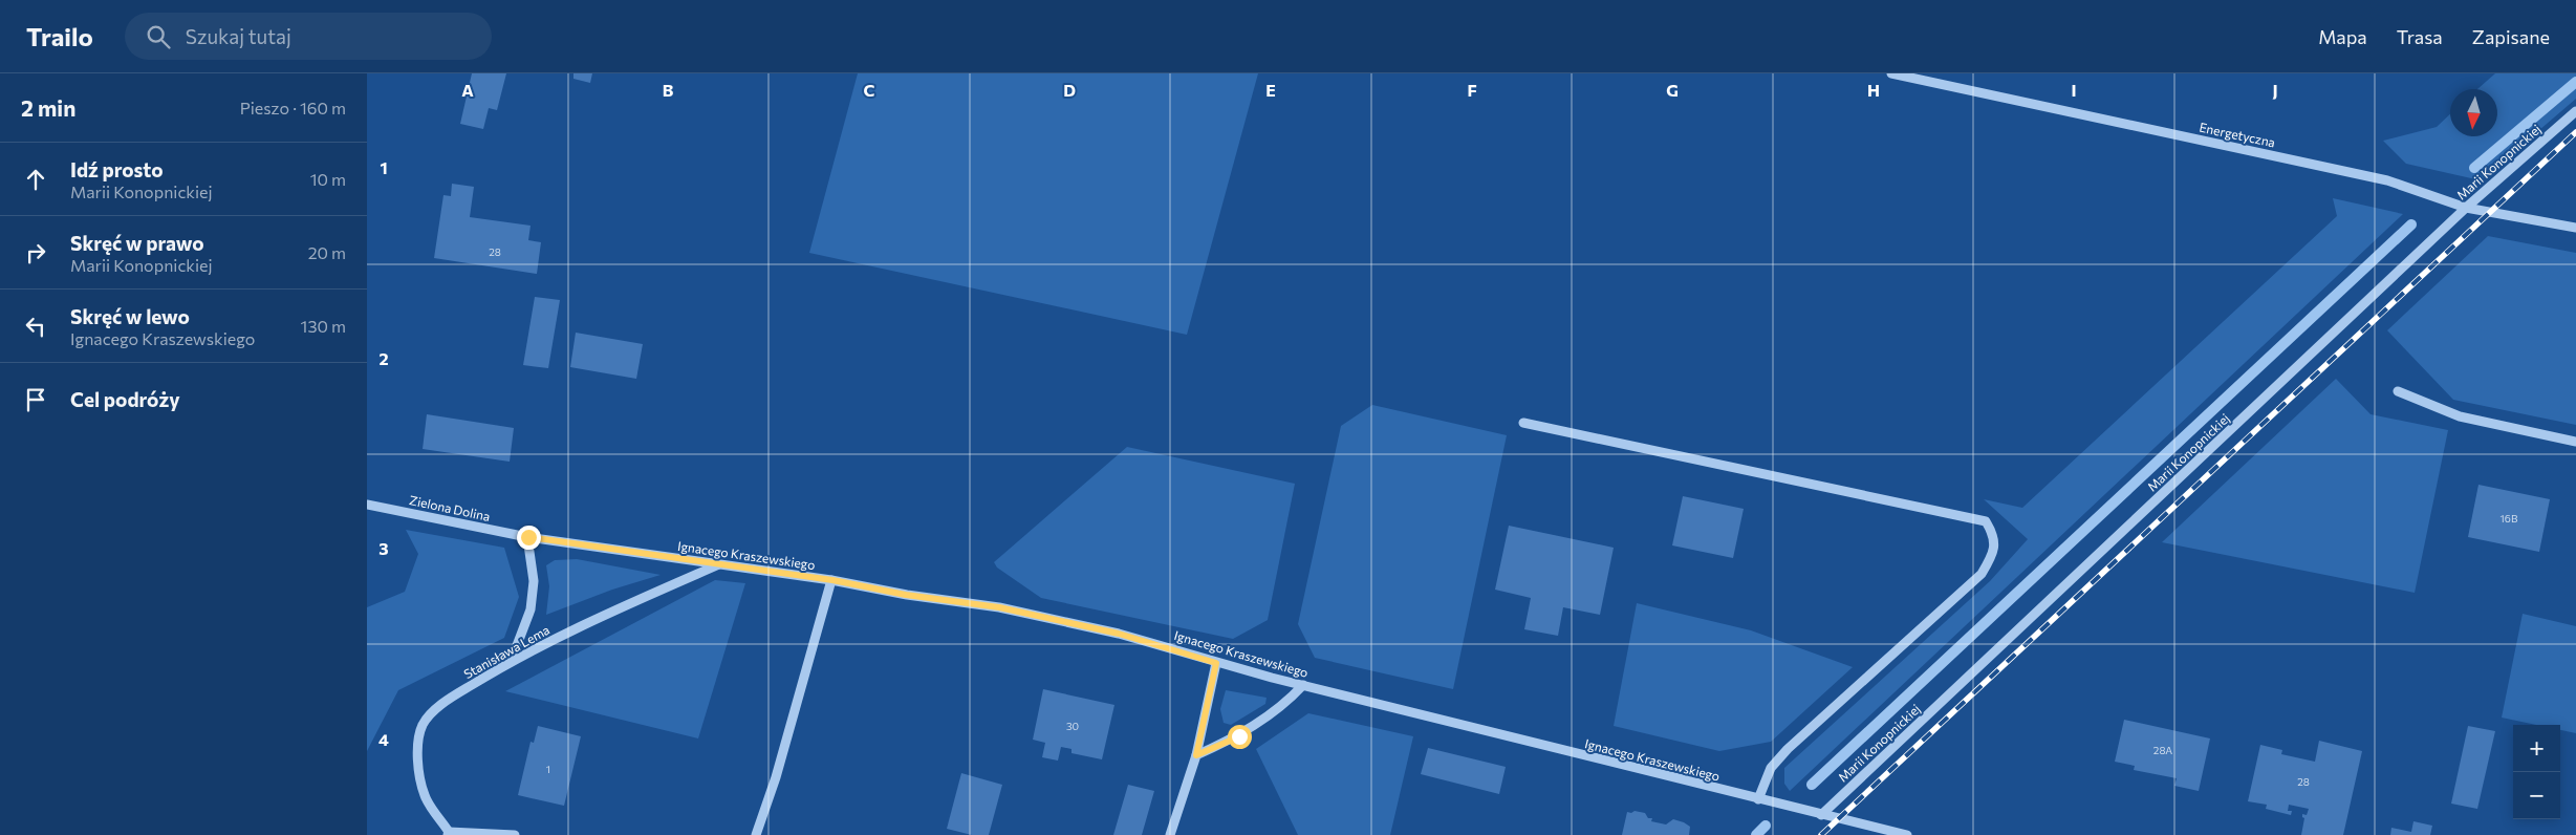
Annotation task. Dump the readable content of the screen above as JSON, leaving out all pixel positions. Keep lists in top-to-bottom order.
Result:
{
  "streets": {
    "street": [
      "Energetyczna",
      "Marii Konopnickiej",
      "Zielona Dolina",
      "Ignacego Kraszewskiego",
      "Stanisława Lema"
    ]
  },
  "crossings": [
    ["Energetyczna", "Marii Konopnickiej"],
    ["Marii Konopnickiej", "Ignacego Kraszewskiego"],
    ["Zielona Dolina", "Ignacego Kraszewskiego"],
    ["Ignacego Kraszewskiego", "Stanisława Lema"]
  ],
  "house_numbers": [
    "28",
    "16B",
    "30",
    "28A",
    "1",
    "28"
  ],
  "north": "bottom",
  "page": {
    "header": "Trailo",
    "search": "Szukaj tutaj",
    "nav": ["Mapa", "Trasa", "Zapisane"],
    "heading": ["2 min", "Pieszo · 160 m"],
    "list": [
      ["Idź prosto", "Marii Konopnickiej", "10 m"],
      ["Skręć w prawo", "Marii Konopnickiej", "20 m"],
      ["Skręć w lewo", "Ignacego Kraszewskiego", "130 m"],
      "Cel podróży"
    ],
    "map_buttons": ["+", "−"]
  },
  "grid": {
    "columns": [
      "A",
      "B",
      "C",
      "D",
      "E",
      "F",
      "G",
      "H",
      "I",
      "J"
    ],
    "rows": [
      "1",
      "2",
      "3",
      "4"
    ]
  }
}
